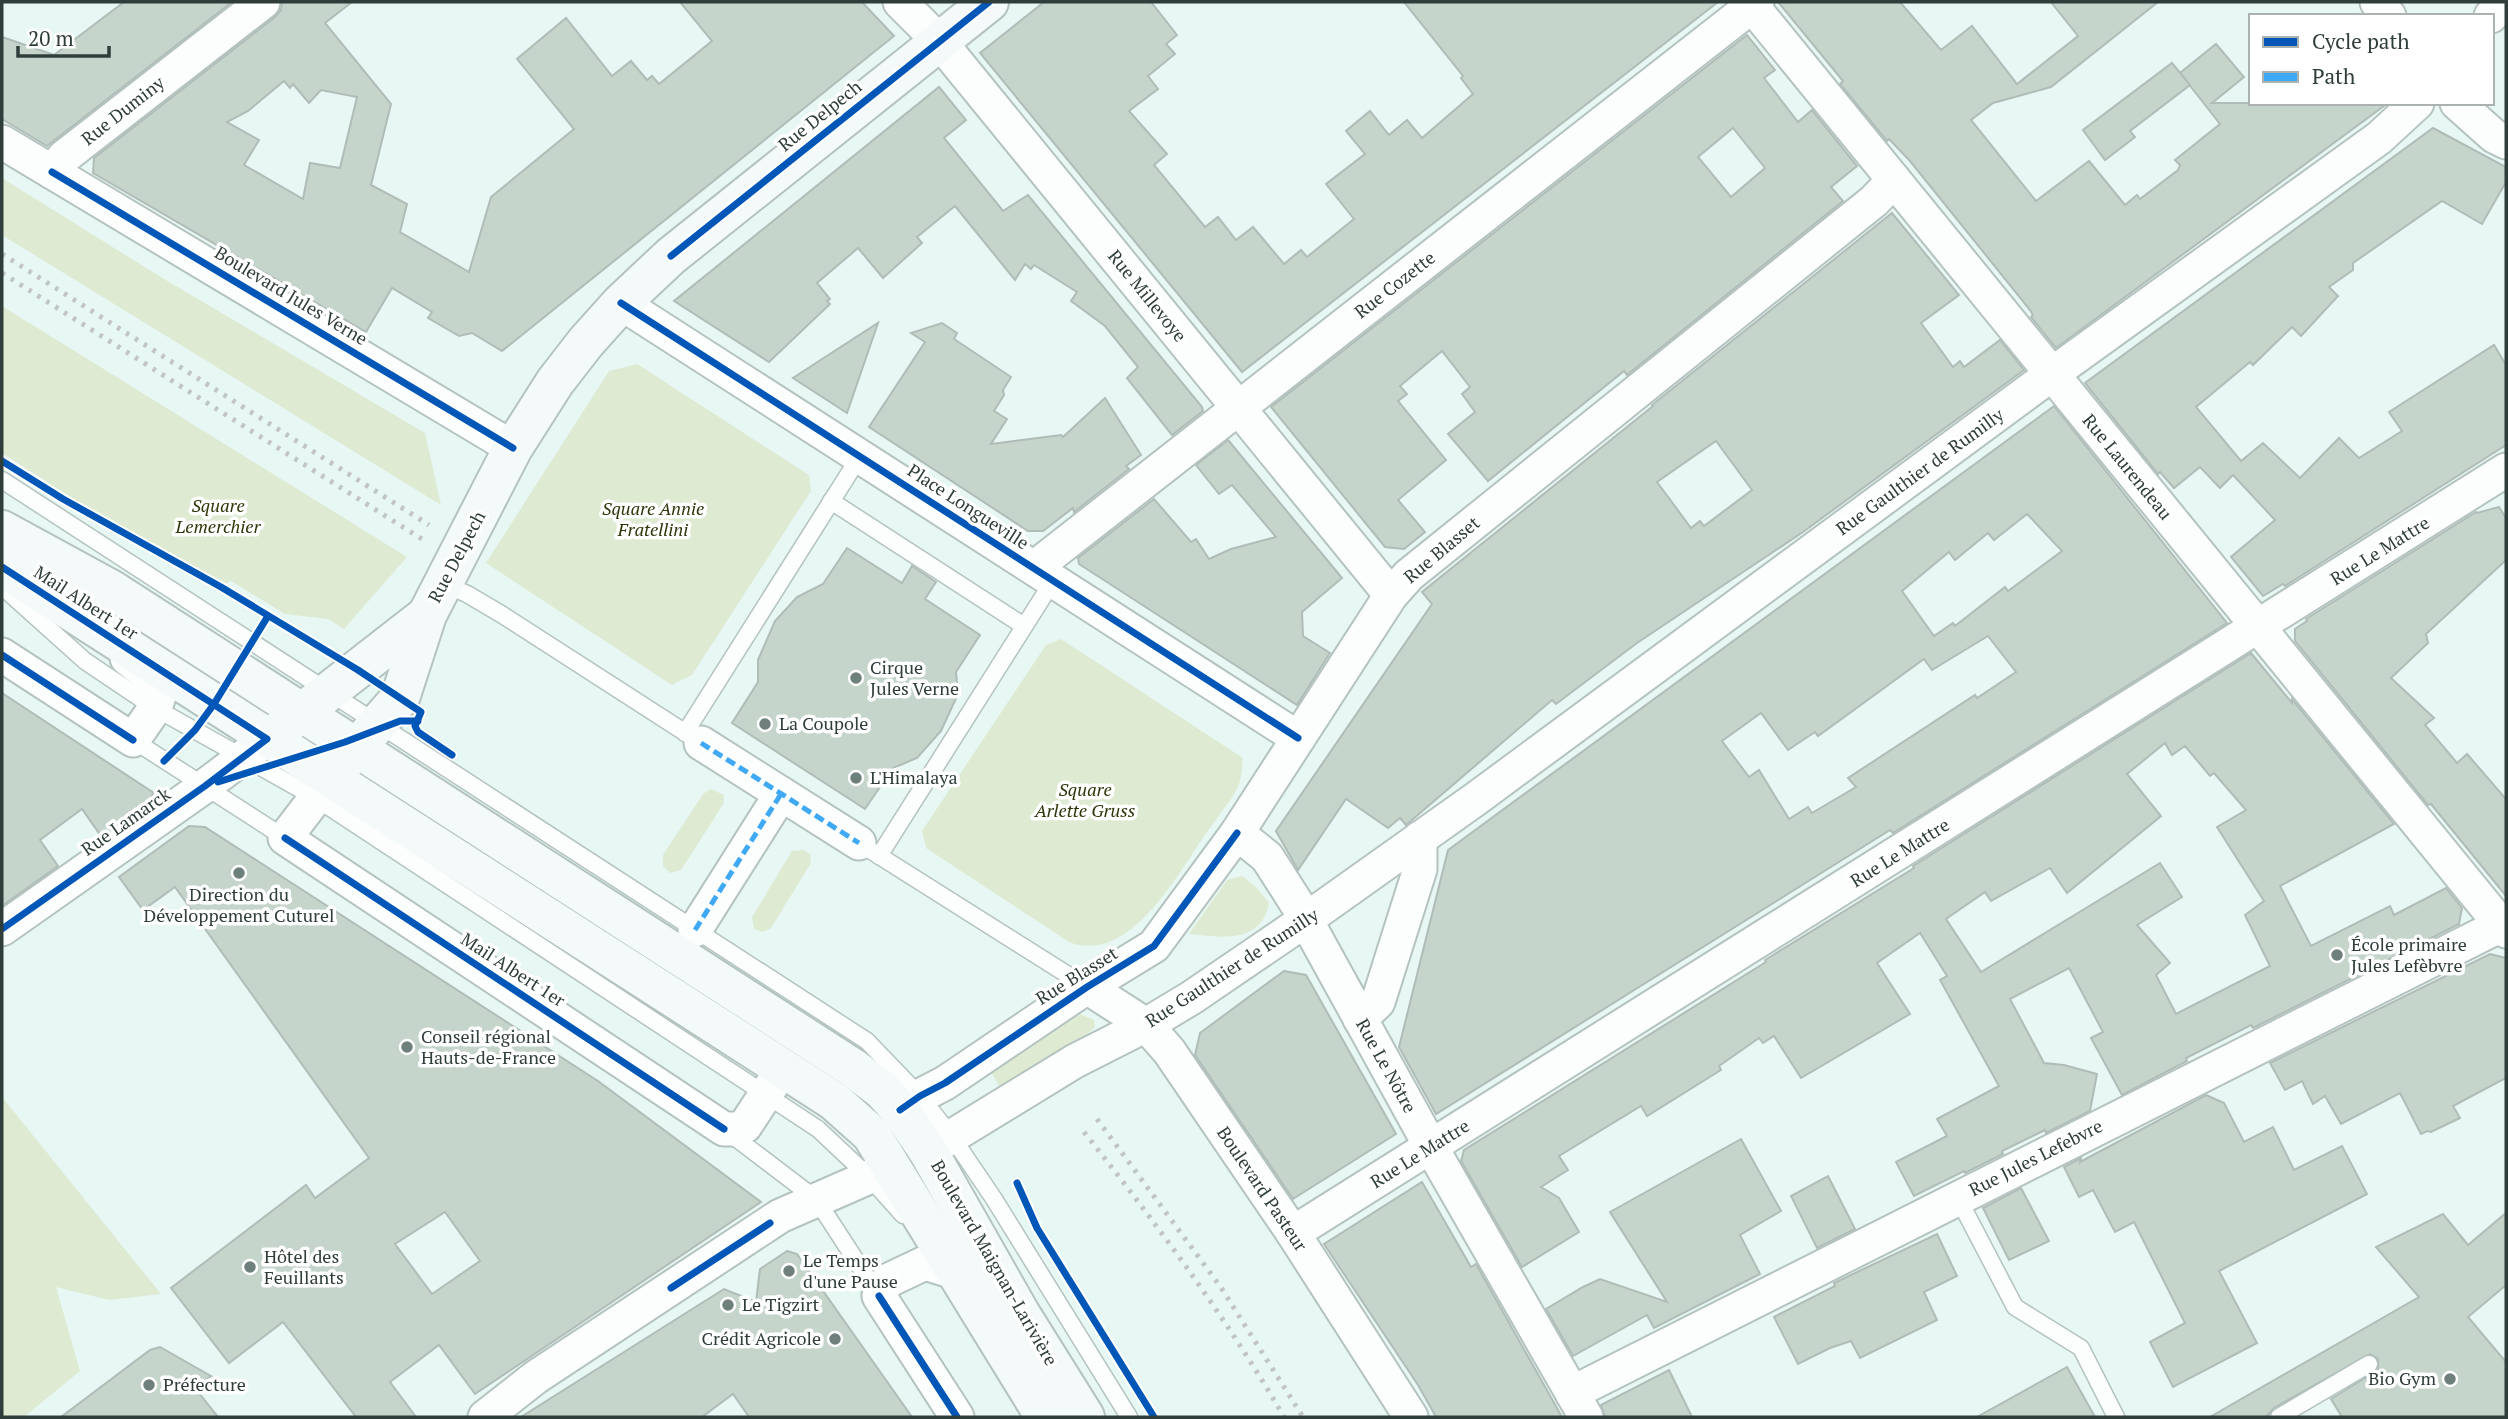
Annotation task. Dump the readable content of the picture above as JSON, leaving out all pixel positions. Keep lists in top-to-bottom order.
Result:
{
  "streets": {
    "main road": ["Rue Delpech", "Mail Albert 1er", "Boulevard Maignan-Larivière"],
    "street": [
      "Rue Duminy",
      "Rue Cozette",
      "Boulevard Jules Verne",
      "Rue Millevoye",
      "Rue Laurendeau",
      "Rue Gaulthier de Rumilly",
      "Place Longueville",
      "Rue Blasset",
      "Rue Le Mattre",
      "Rue Lamarck",
      "Rue Le Nôtre",
      "Rue Jules Lefebvre",
      "Boulevard Pasteur"
    ]
  },
  "crossings": [
    ["Rue Duminy", "Boulevard Jules Verne"],
    ["Rue Delpech", "Boulevard Jules Verne"],
    ["Rue Delpech", "Rue Millevoye"],
    ["Rue Delpech", "Place Longueville"],
    ["Rue Delpech", "Mail Albert 1er"],
    ["Rue Cozette", "Rue Millevoye"],
    ["Rue Cozette", "Rue Laurendeau"],
    ["Rue Cozette", "Place Longueville"],
    ["Rue Millevoye", "Rue Blasset"],
    ["Rue Laurendeau", "Rue Gaulthier de Rumilly"],
    ["Rue Laurendeau", "Rue Blasset"],
    ["Rue Laurendeau", "Rue Le Mattre"],
    ["Rue Laurendeau", "Rue Jules Lefebvre"],
    ["Rue Gaulthier de Rumilly", "Rue Le Nôtre"],
    ["Rue Gaulthier de Rumilly", "Boulevard Pasteur"],
    ["Rue Gaulthier de Rumilly", "Boulevard Maignan-Larivière"],
    ["Place Longueville", "Rue Blasset"],
    ["Rue Blasset", "Mail Albert 1er"],
    ["Rue Blasset", "Rue Le Nôtre"],
    ["Rue Blasset", "Boulevard Pasteur"],
    ["Rue Blasset", "Boulevard Maignan-Larivière"],
    ["Rue Le Mattre", "Rue Le Nôtre"],
    ["Rue Le Mattre", "Boulevard Pasteur"],
    ["Mail Albert 1er", "Rue Lamarck"],
    ["Mail Albert 1er", "Boulevard Maignan-Larivière"],
    ["Rue Le Nôtre", "Rue Jules Lefebvre"]
  ],
  "parks": ["Square Lemerchier", "Square Annie Fratellini", "Square Arlette Gruss"],
  "places": [
    "Cirque Jules Verne",
    "La Coupole",
    "L'Himalaya",
    "Direction du Développement Cuturel",
    "École primaire Jules Lefèbvre",
    "Conseil régional Hauts-de-France",
    "Hôtel des Feuillants",
    "Le Temps d'une Pause",
    "Le Tigzirt",
    "Crédit Agricole",
    "Bio Gym",
    "Préfecture"
  ],
  "legend": ["Cycle path", "Path"],
  "scale_bar": "20 m"
}
